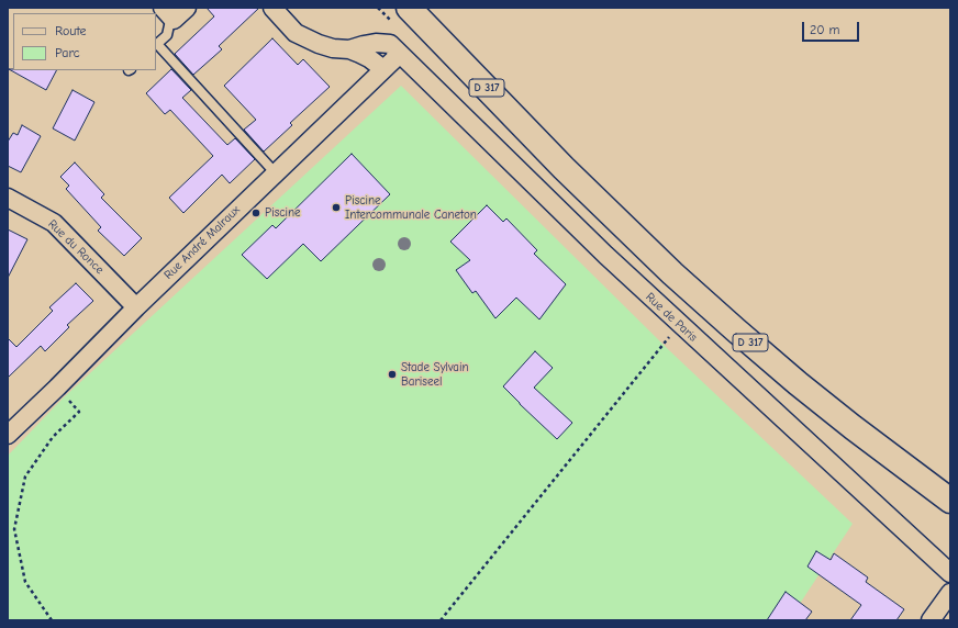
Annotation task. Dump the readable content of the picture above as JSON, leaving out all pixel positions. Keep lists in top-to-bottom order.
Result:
{
  "streets": {
    "main road": ["D 317"],
    "street": ["Rue André Malraux", "Rue du Ronce", "Rue de Paris"]
  },
  "crossings": [
    ["Rue André Malraux", "Rue du Ronce"],
    ["Rue André Malraux", "Rue de Paris"]
  ],
  "places": ["Piscine Intercommunale Caneton", "Piscine", "Stade Sylvain Bariseel"],
  "legend": ["Route", "Parc"],
  "scale_bar": "20 m"
}
